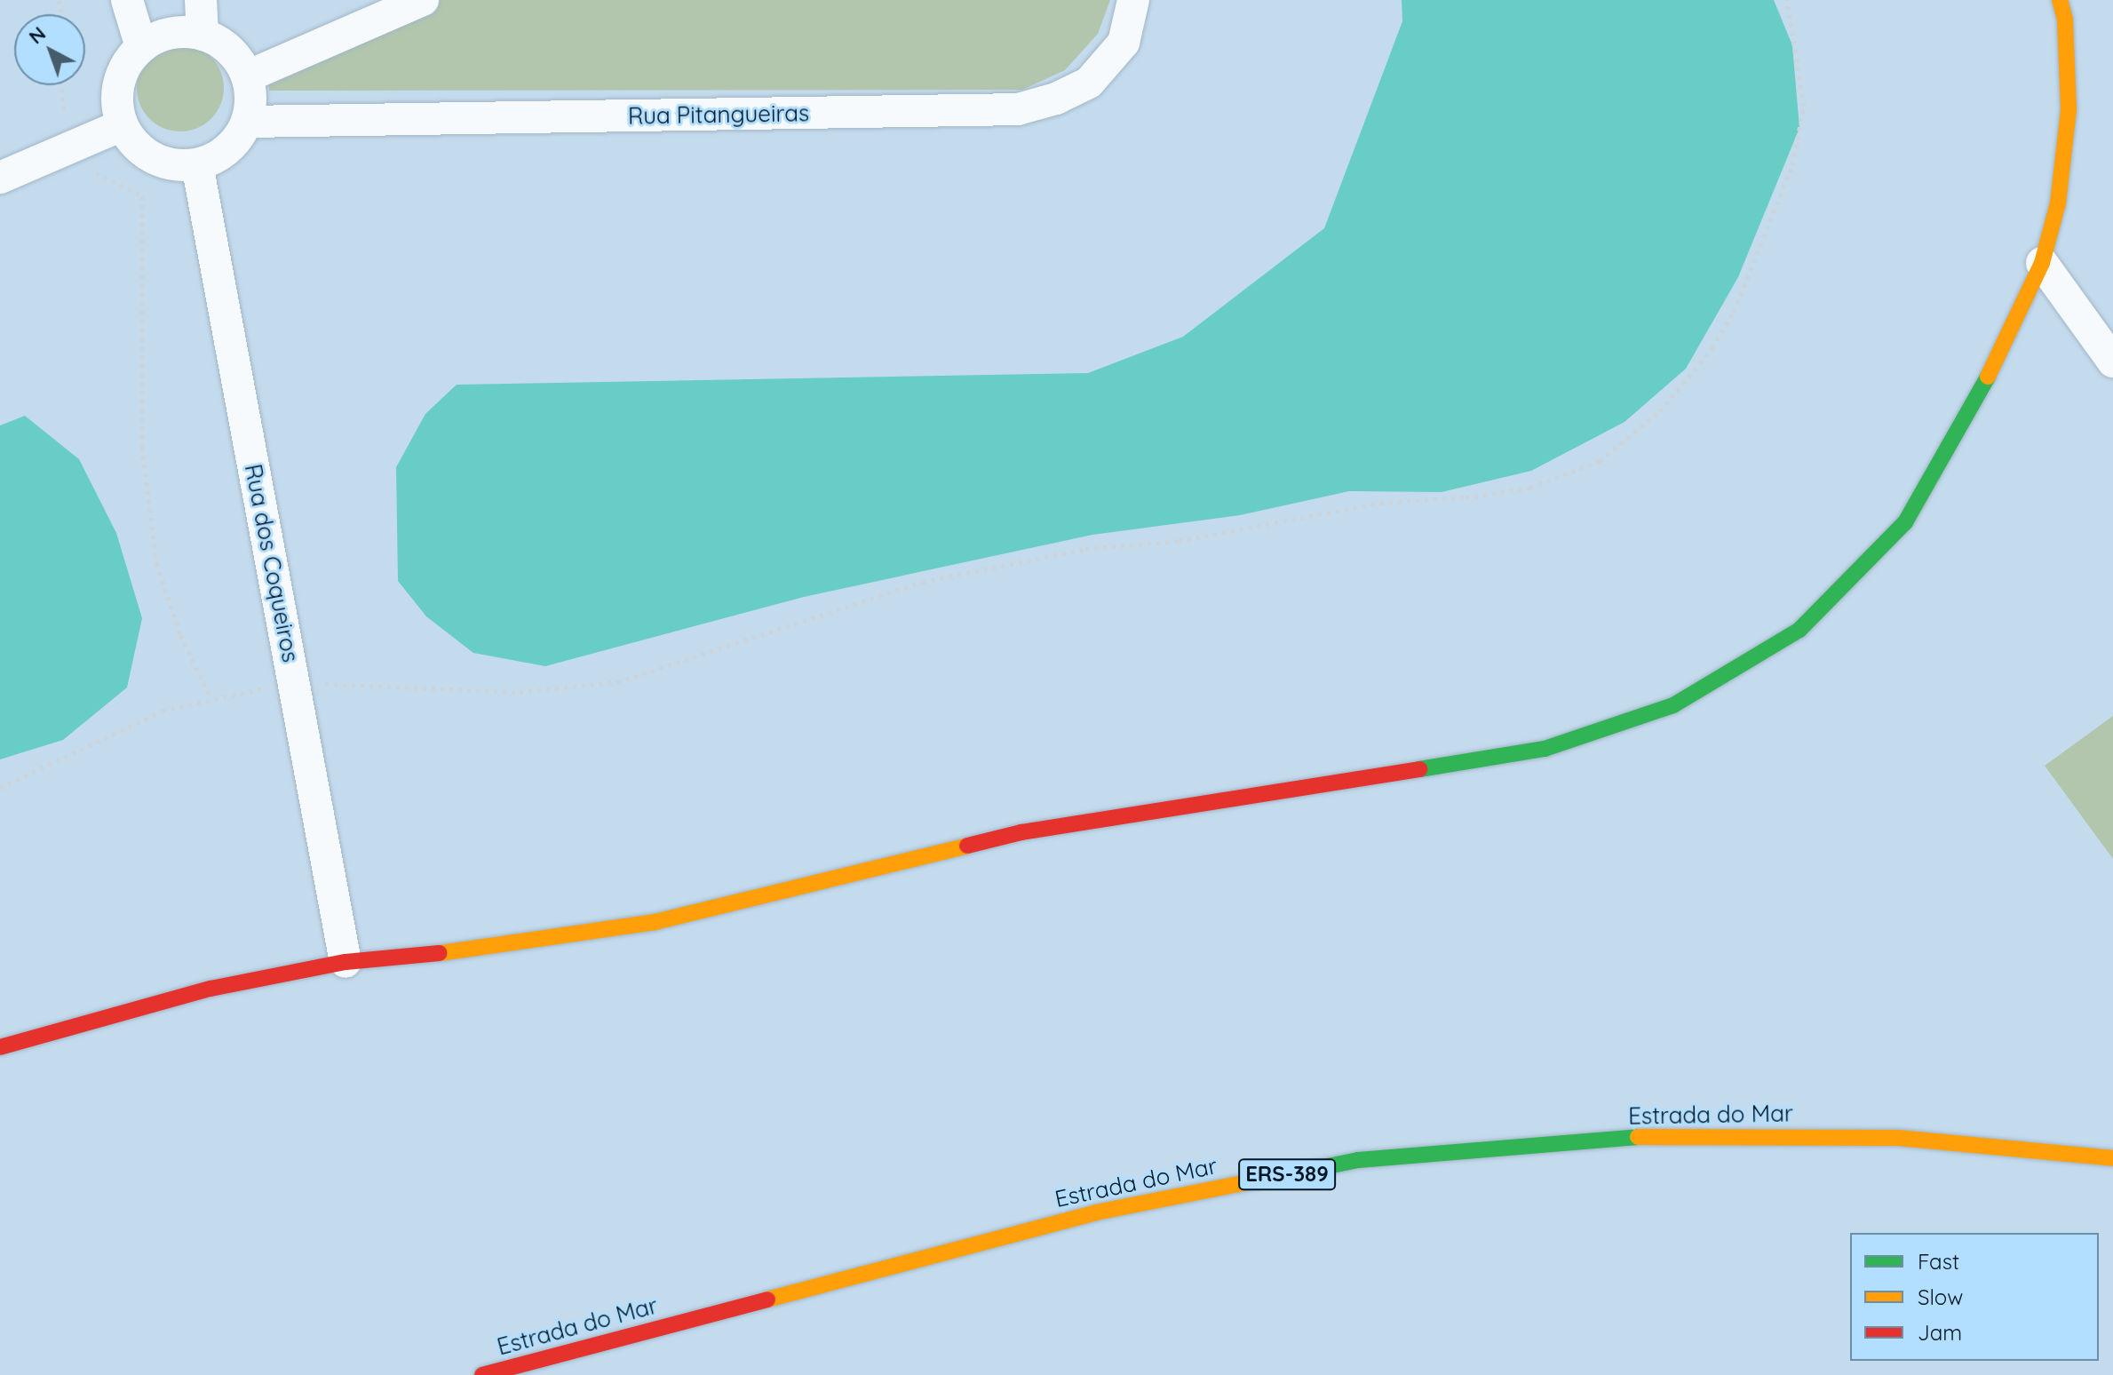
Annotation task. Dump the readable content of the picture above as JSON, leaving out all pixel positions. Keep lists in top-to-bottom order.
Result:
{
  "streets": {
    "street": [
      "Rua Pitangueiras",
      "Rua dos Coqueiros",
      "Estrada do Mar",
      "ERS-389"
    ]
  },
  "crossings": [
    ["Rua Pitangueiras", "Rua dos Coqueiros"]
  ],
  "legend": ["Fast", "Slow", "Jam"],
  "north": "top left"
}
